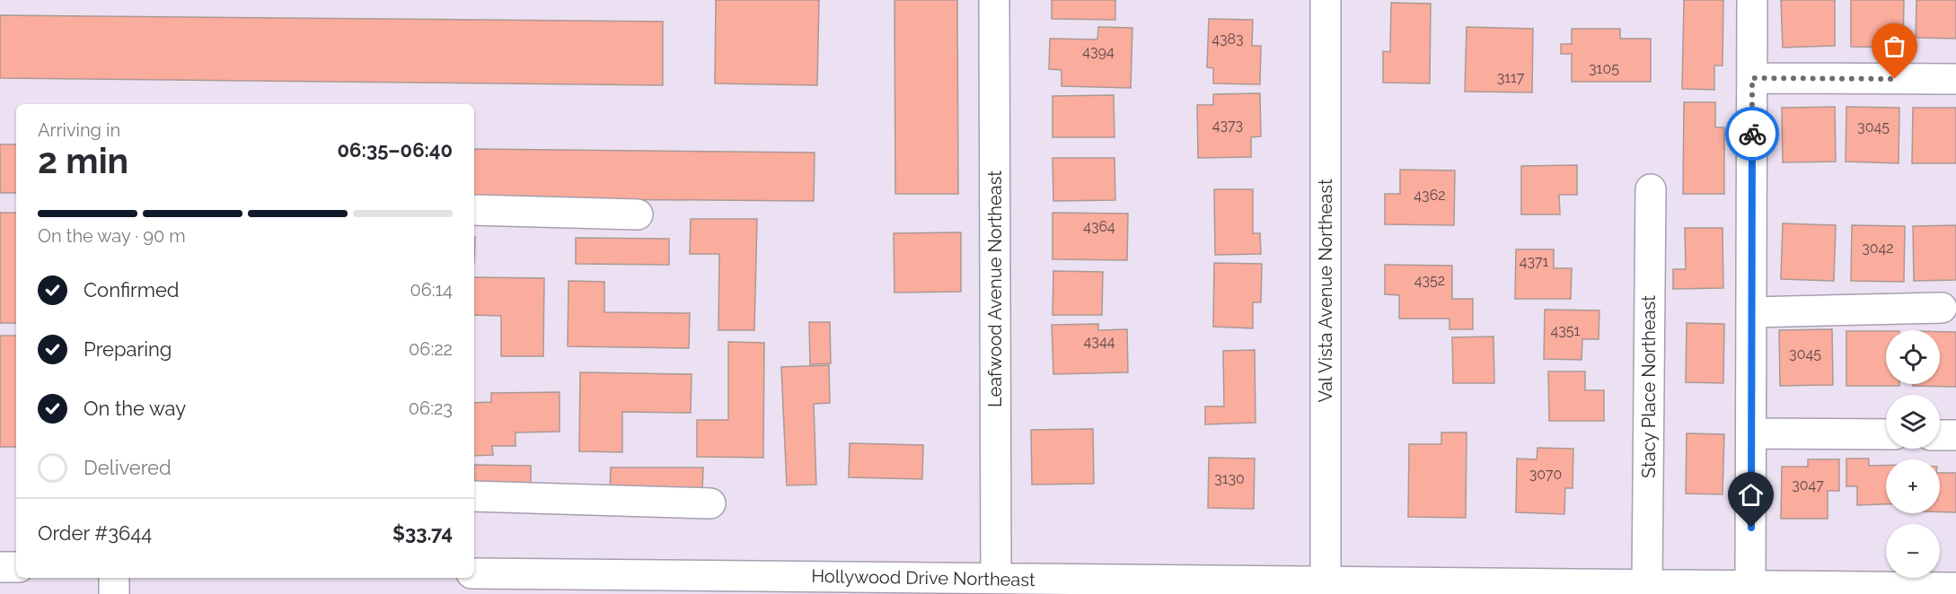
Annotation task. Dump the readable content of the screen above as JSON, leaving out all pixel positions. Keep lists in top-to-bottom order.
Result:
{
  "streets": {
    "street": [
      "Leafwood Avenue Northeast",
      "Val Vista Avenue Northeast",
      "Stacy Place Northeast",
      "Hollywood Drive Northeast"
    ]
  },
  "crossings": [
    ["Leafwood Avenue Northeast", "Hollywood Drive Northeast"],
    ["Val Vista Avenue Northeast", "Hollywood Drive Northeast"],
    ["Stacy Place Northeast", "Hollywood Drive Northeast"]
  ],
  "house_numbers": [
    "4383",
    "4394",
    "3105",
    "3117",
    "4373",
    "3045",
    "4362",
    "4364",
    "3042",
    "4371",
    "4352",
    "4351",
    "4344",
    "3045",
    "3070",
    "3130",
    "3047"
  ],
  "page": {
    "heading": ["2 min", "Arriving in", "06:35–06:40"],
    "panel": ["Order #3644", "$33.74"],
    "bar": "On the way · 90 m",
    "list": [
      ["Confirmed", "06:14"],
      ["Preparing", "06:22"],
      ["On the way", "06:23"],
      "Delivered"
    ],
    "map_buttons": ["+", "−"]
  }
}
